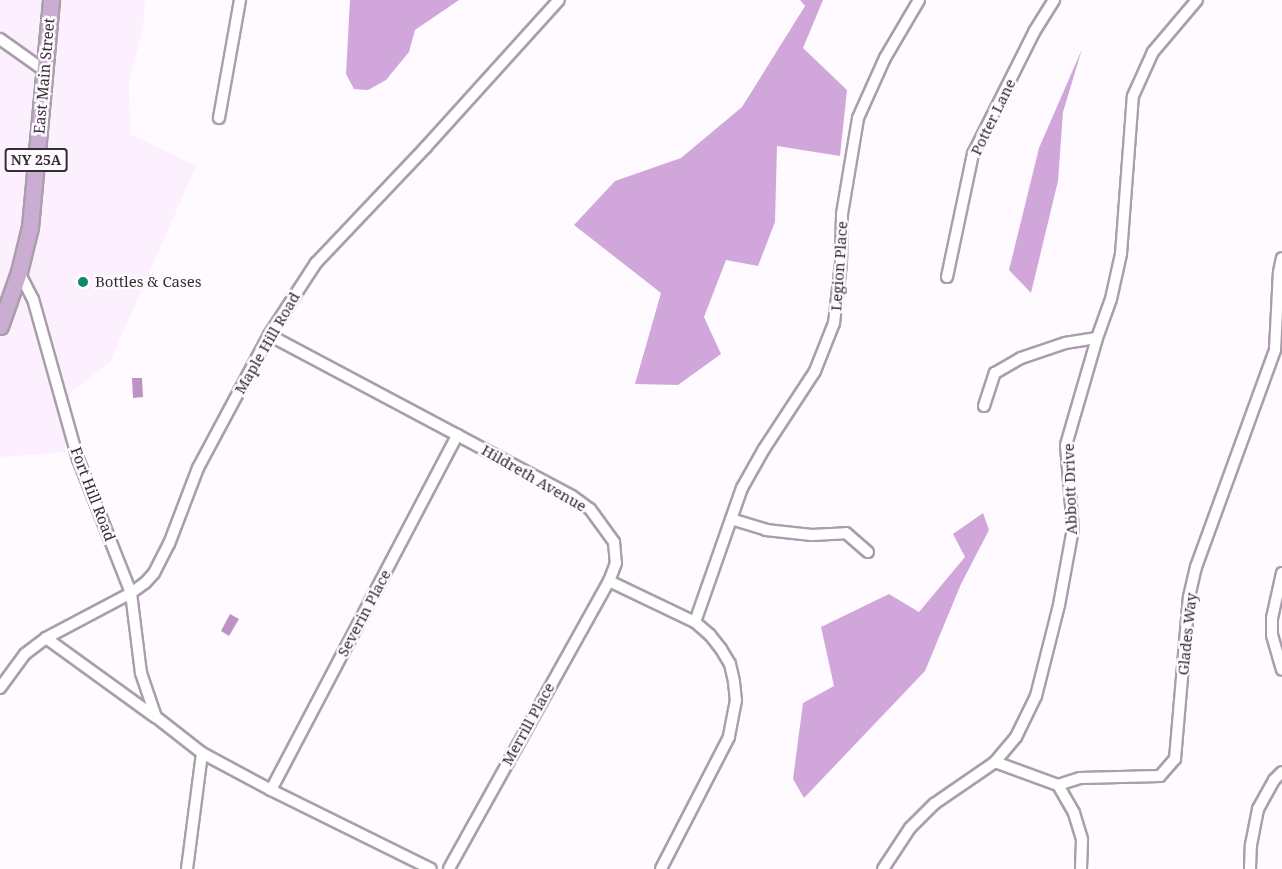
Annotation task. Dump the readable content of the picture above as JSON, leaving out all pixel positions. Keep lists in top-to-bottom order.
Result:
{
  "streets": {
    "main road": ["East Main Street", "NY 25A"],
    "street": [
      "Potter Lane",
      "Legion Place",
      "Maple Hill Road",
      "Hildreth Avenue",
      "Abbott Drive",
      "Fort Hill Road",
      "Severin Place",
      "Glades Way",
      "Merrill Place"
    ]
  },
  "crossings": [
    ["East Main Street", "Fort Hill Road"],
    ["Maple Hill Road", "Hildreth Avenue"],
    ["Maple Hill Road", "Fort Hill Road"],
    ["Hildreth Avenue", "Severin Place"],
    ["Hildreth Avenue", "Merrill Place"]
  ],
  "places": ["Bottles & Cases"]
}
